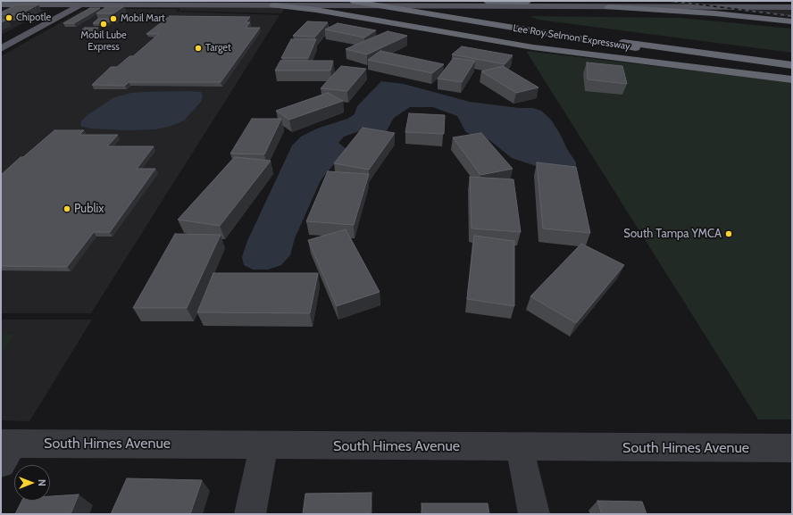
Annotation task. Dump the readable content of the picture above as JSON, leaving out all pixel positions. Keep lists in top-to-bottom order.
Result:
{
  "streets": {
    "highway": ["Lee Roy Selmon Expressway"],
    "street": ["South Himes Avenue"]
  },
  "places": [
    "Chipotle",
    "Mobil Mart",
    "Mobil Lube Express",
    "Target",
    "Publix",
    "South Tampa YMCA"
  ],
  "north": "right"
}
